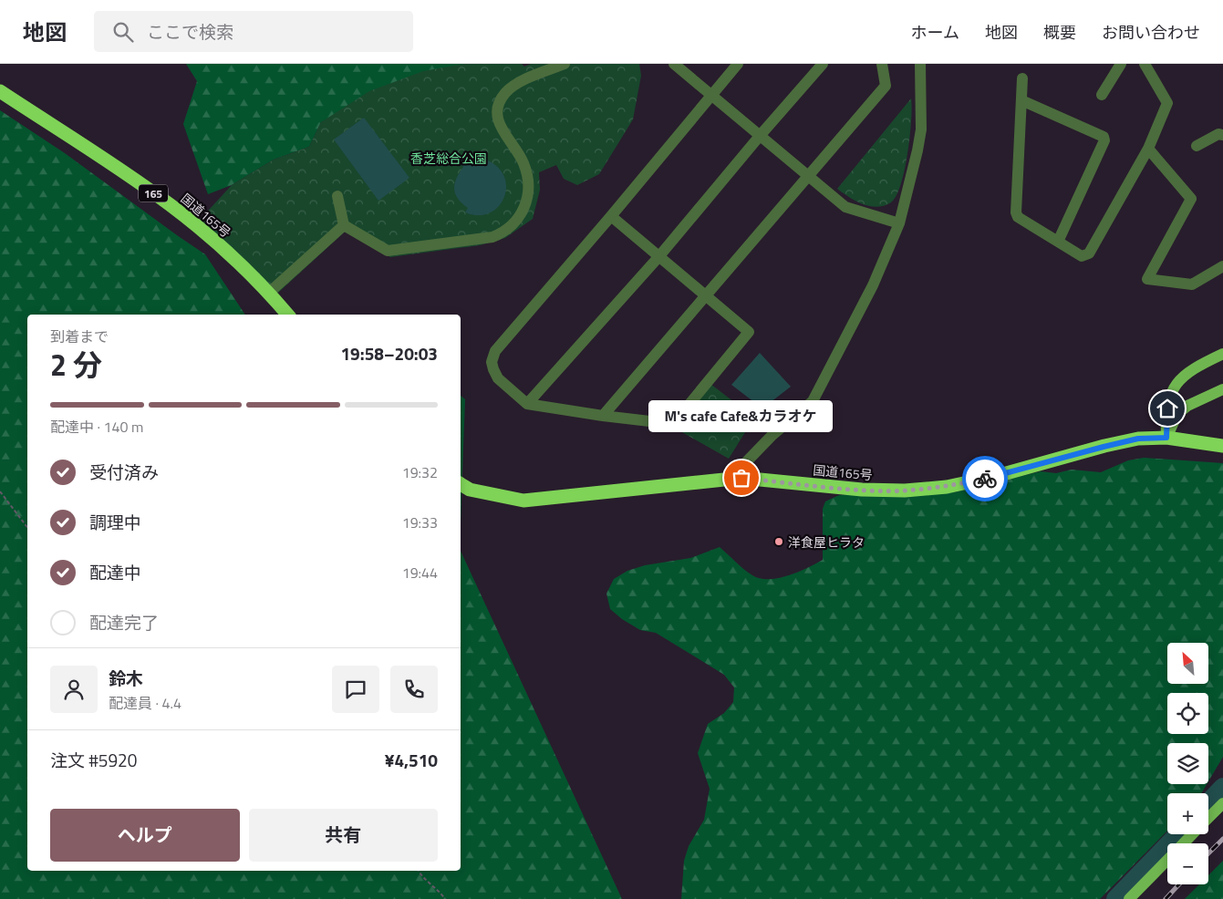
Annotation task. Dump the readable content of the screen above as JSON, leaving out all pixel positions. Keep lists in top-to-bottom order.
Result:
{
  "streets": {
    "highway": ["165", "国道165号"]
  },
  "parks": ["香芝総合公園"],
  "places": ["M's cafe Cafe&カラオケ", "洋食屋ヒラタ"],
  "north": "top left",
  "page": {
    "header": "地図",
    "search": "ここで検索",
    "nav": [
      "ホーム",
      "地図",
      "概要",
      "お問い合わせ"
    ],
    "heading": ["2 分", "到着まで", "19:58–20:03"],
    "panel": [
      "鈴木",
      "配達員 · 4.4",
      "注文 #5920",
      "¥4,510"
    ],
    "bar": "配達中 · 140 m",
    "bubble": "M's cafe Cafe&カラオケ",
    "list": [
      ["受付済み", "19:32"],
      ["調理中", "19:33"],
      ["配達中", "19:44"],
      "配達完了"
    ],
    "map_buttons": ["+", "−"],
    "buttons": ["ヘルプ", "共有"]
  }
}
